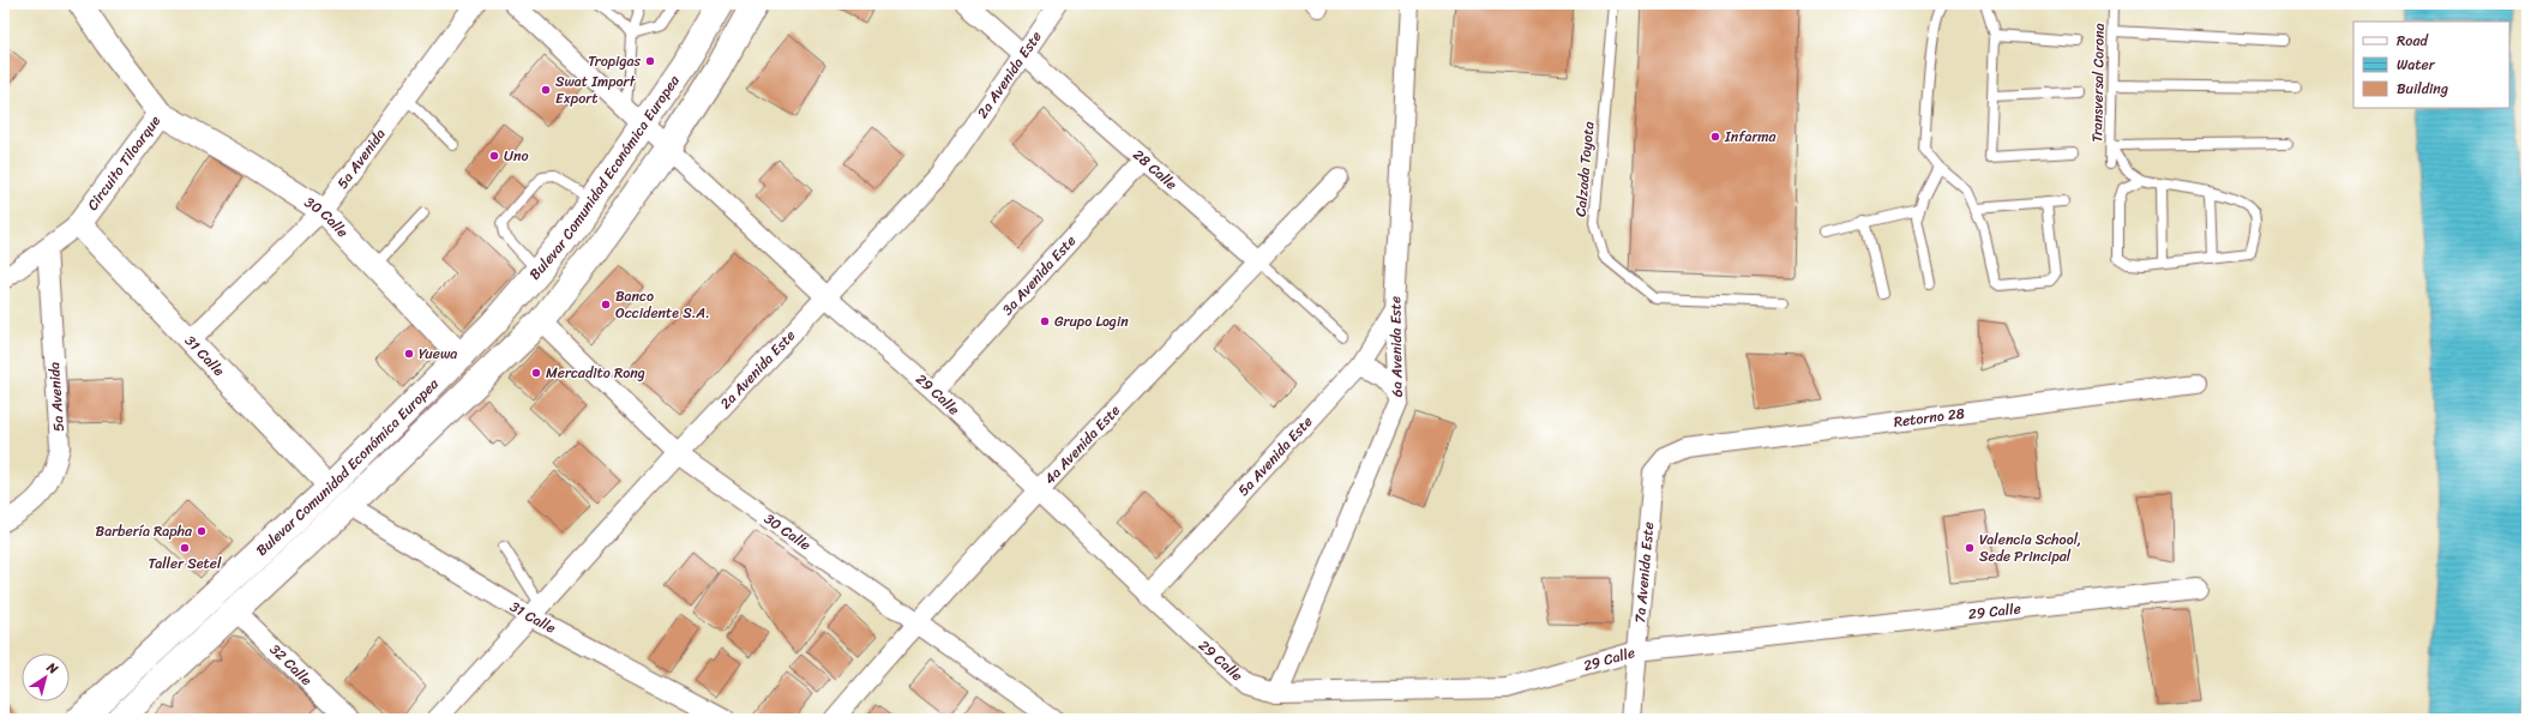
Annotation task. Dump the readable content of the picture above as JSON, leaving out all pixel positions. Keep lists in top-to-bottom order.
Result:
{
  "streets": {
    "main road": ["Bulevar Comunidad Económica Europea"],
    "street": [
      "2a Avenida Este",
      "5a Avenida",
      "Circuito Tiloarque",
      "28 Calle",
      "30 Calle",
      "3a Avenida Este",
      "6a Avenida Este",
      "31 Calle",
      "29 Calle",
      "Retorno 28",
      "4a Avenida Este",
      "5a Avenida Este",
      "7a Avenida Este",
      "32 Calle"
    ],
    "lane": ["Transversal Corona", "Calzada Toyota"]
  },
  "crossings": [
    ["2a Avenida Este", "28 Calle"],
    ["2a Avenida Este", "30 Calle"],
    ["2a Avenida Este", "31 Calle"],
    ["2a Avenida Este", "29 Calle"],
    ["5a Avenida", "Circuito Tiloarque"],
    ["5a Avenida", "30 Calle"],
    ["5a Avenida", "31 Calle"],
    ["Circuito Tiloarque", "30 Calle"],
    ["Circuito Tiloarque", "31 Calle"],
    ["28 Calle", "3a Avenida Este"],
    ["28 Calle", "4a Avenida Este"],
    ["Bulevar Comunidad Económica Europea", "30 Calle"],
    ["Bulevar Comunidad Económica Europea", "31 Calle"],
    ["Bulevar Comunidad Económica Europea", "29 Calle"],
    ["Bulevar Comunidad Económica Europea", "32 Calle"],
    ["30 Calle", "4a Avenida Este"],
    ["3a Avenida Este", "29 Calle"],
    ["6a Avenida Este", "29 Calle"],
    ["6a Avenida Este", "5a Avenida Este"],
    ["29 Calle", "4a Avenida Este"],
    ["29 Calle", "5a Avenida Este"],
    ["29 Calle", "7a Avenida Este"],
    ["Retorno 28", "7a Avenida Este"]
  ],
  "places": [
    "Tropigas",
    "Swat Import Export",
    "Infarma",
    "Uno",
    "Banco Occidente S.A.",
    "Grupo Login",
    "Yuewa",
    "Mercadito Rong",
    "Barbería Rapha",
    "Taller Setel",
    "Valencia School, Sede Principal"
  ],
  "legend": ["Road", "Water", "Building"],
  "north": "top right"
}
